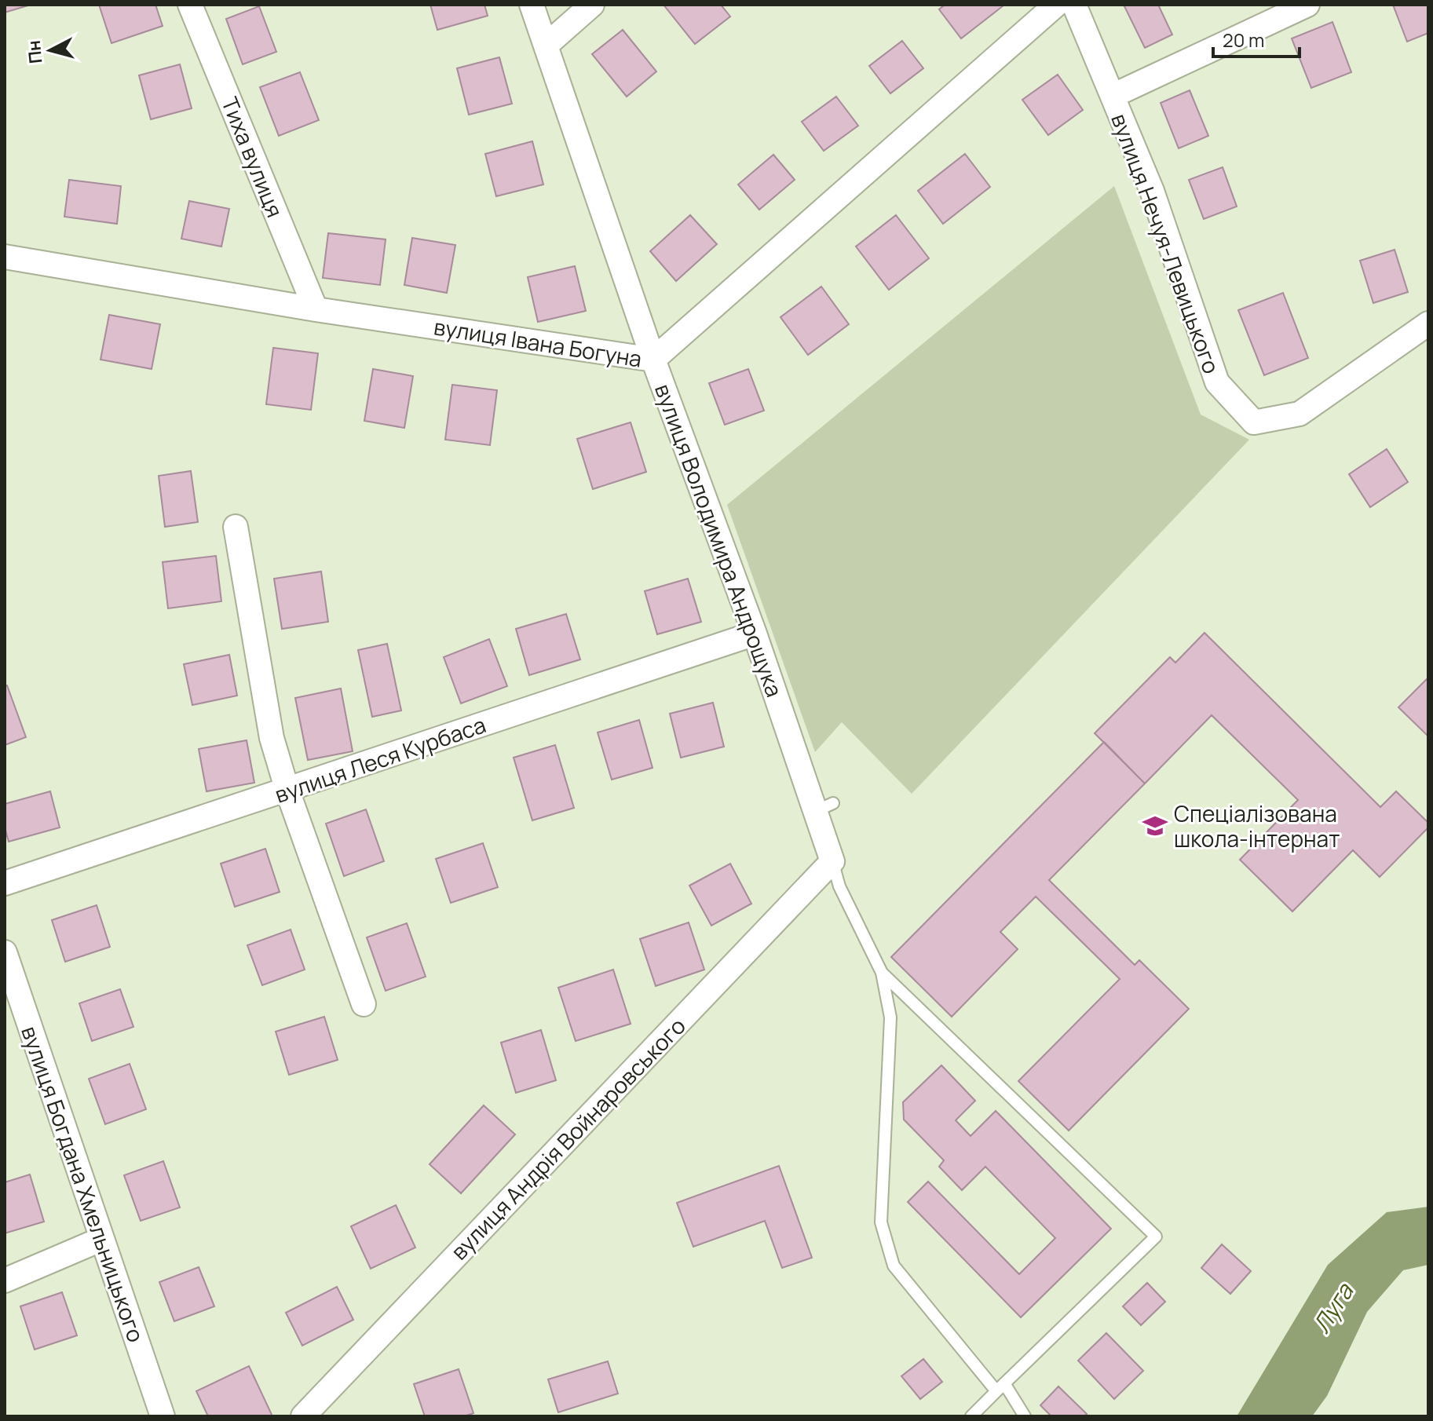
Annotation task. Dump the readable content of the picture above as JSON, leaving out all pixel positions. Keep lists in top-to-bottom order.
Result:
{
  "streets": {
    "street": [
      "Тиха вулиця",
      "вулиця Нечуя-Левицького",
      "вулиця Івана Богуна",
      "вулиця Володимира Андрощука",
      "вулиця Леся Курбаса",
      "вулиця Андрія Войнаровського",
      "вулиця Богдана Хмельницького"
    ]
  },
  "crossings": [
    ["Тиха вулиця", "вулиця Івана Богуна"],
    ["вулиця Івана Богуна", "вулиця Володимира Андрощука"],
    ["вулиця Володимира Андрощука", "вулиця Леся Курбаса"],
    ["вулиця Володимира Андрощука", "вулиця Андрія Войнаровського"]
  ],
  "water": ["Луга"],
  "places": {
    "school or university": ["Спеціалізована школа-інтернат"]
  },
  "scale_bar": "20 m",
  "north": "left"
}
